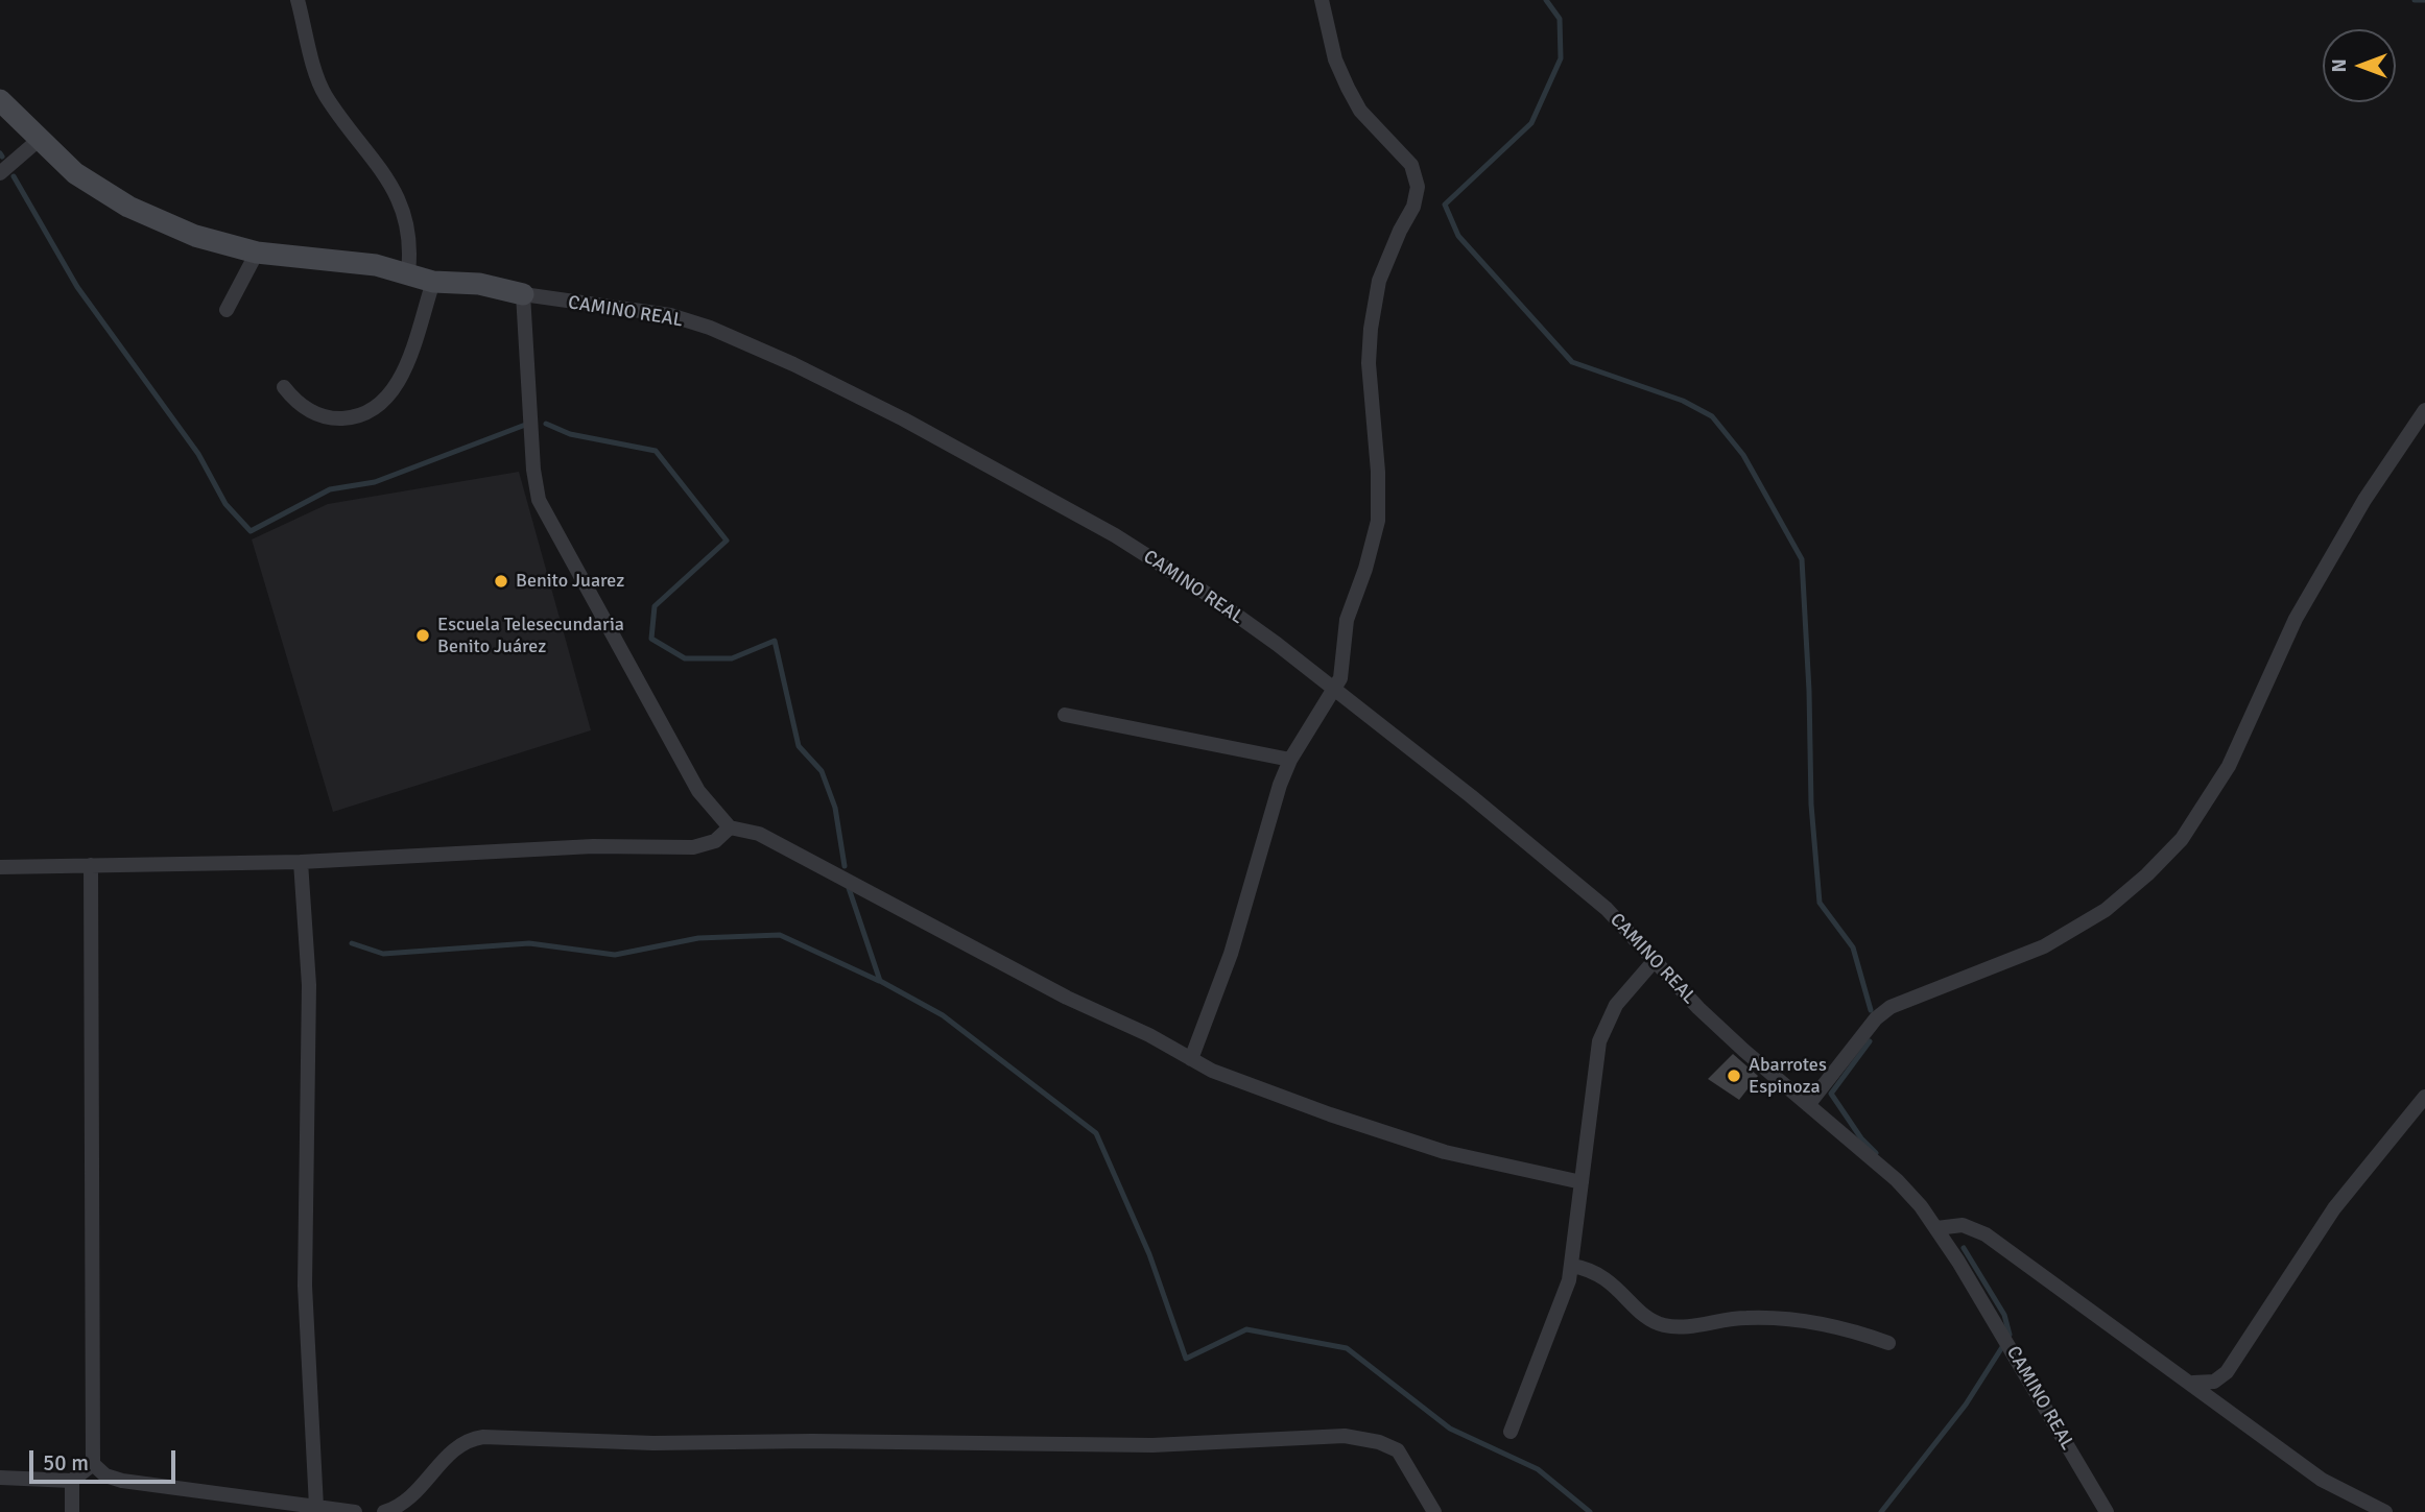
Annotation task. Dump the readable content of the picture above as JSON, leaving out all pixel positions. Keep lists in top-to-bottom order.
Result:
{
  "streets": {
    "street": ["CAMINO REAL"]
  },
  "places": ["Benito Juarez", "Escuela Telesecundaria Benito Juárez", "Abarrotes Espinoza"],
  "scale_bar": "50 m",
  "north": "left"
}
